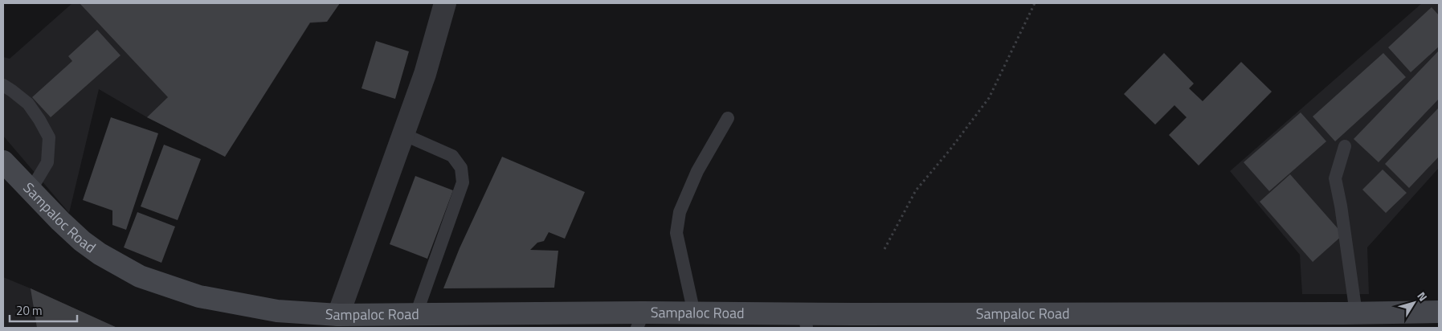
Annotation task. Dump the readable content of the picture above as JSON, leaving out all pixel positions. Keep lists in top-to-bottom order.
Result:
{
  "streets": {
    "main road": ["Sampaloc Road"]
  },
  "scale_bar": "20 m",
  "north": "top right"
}
